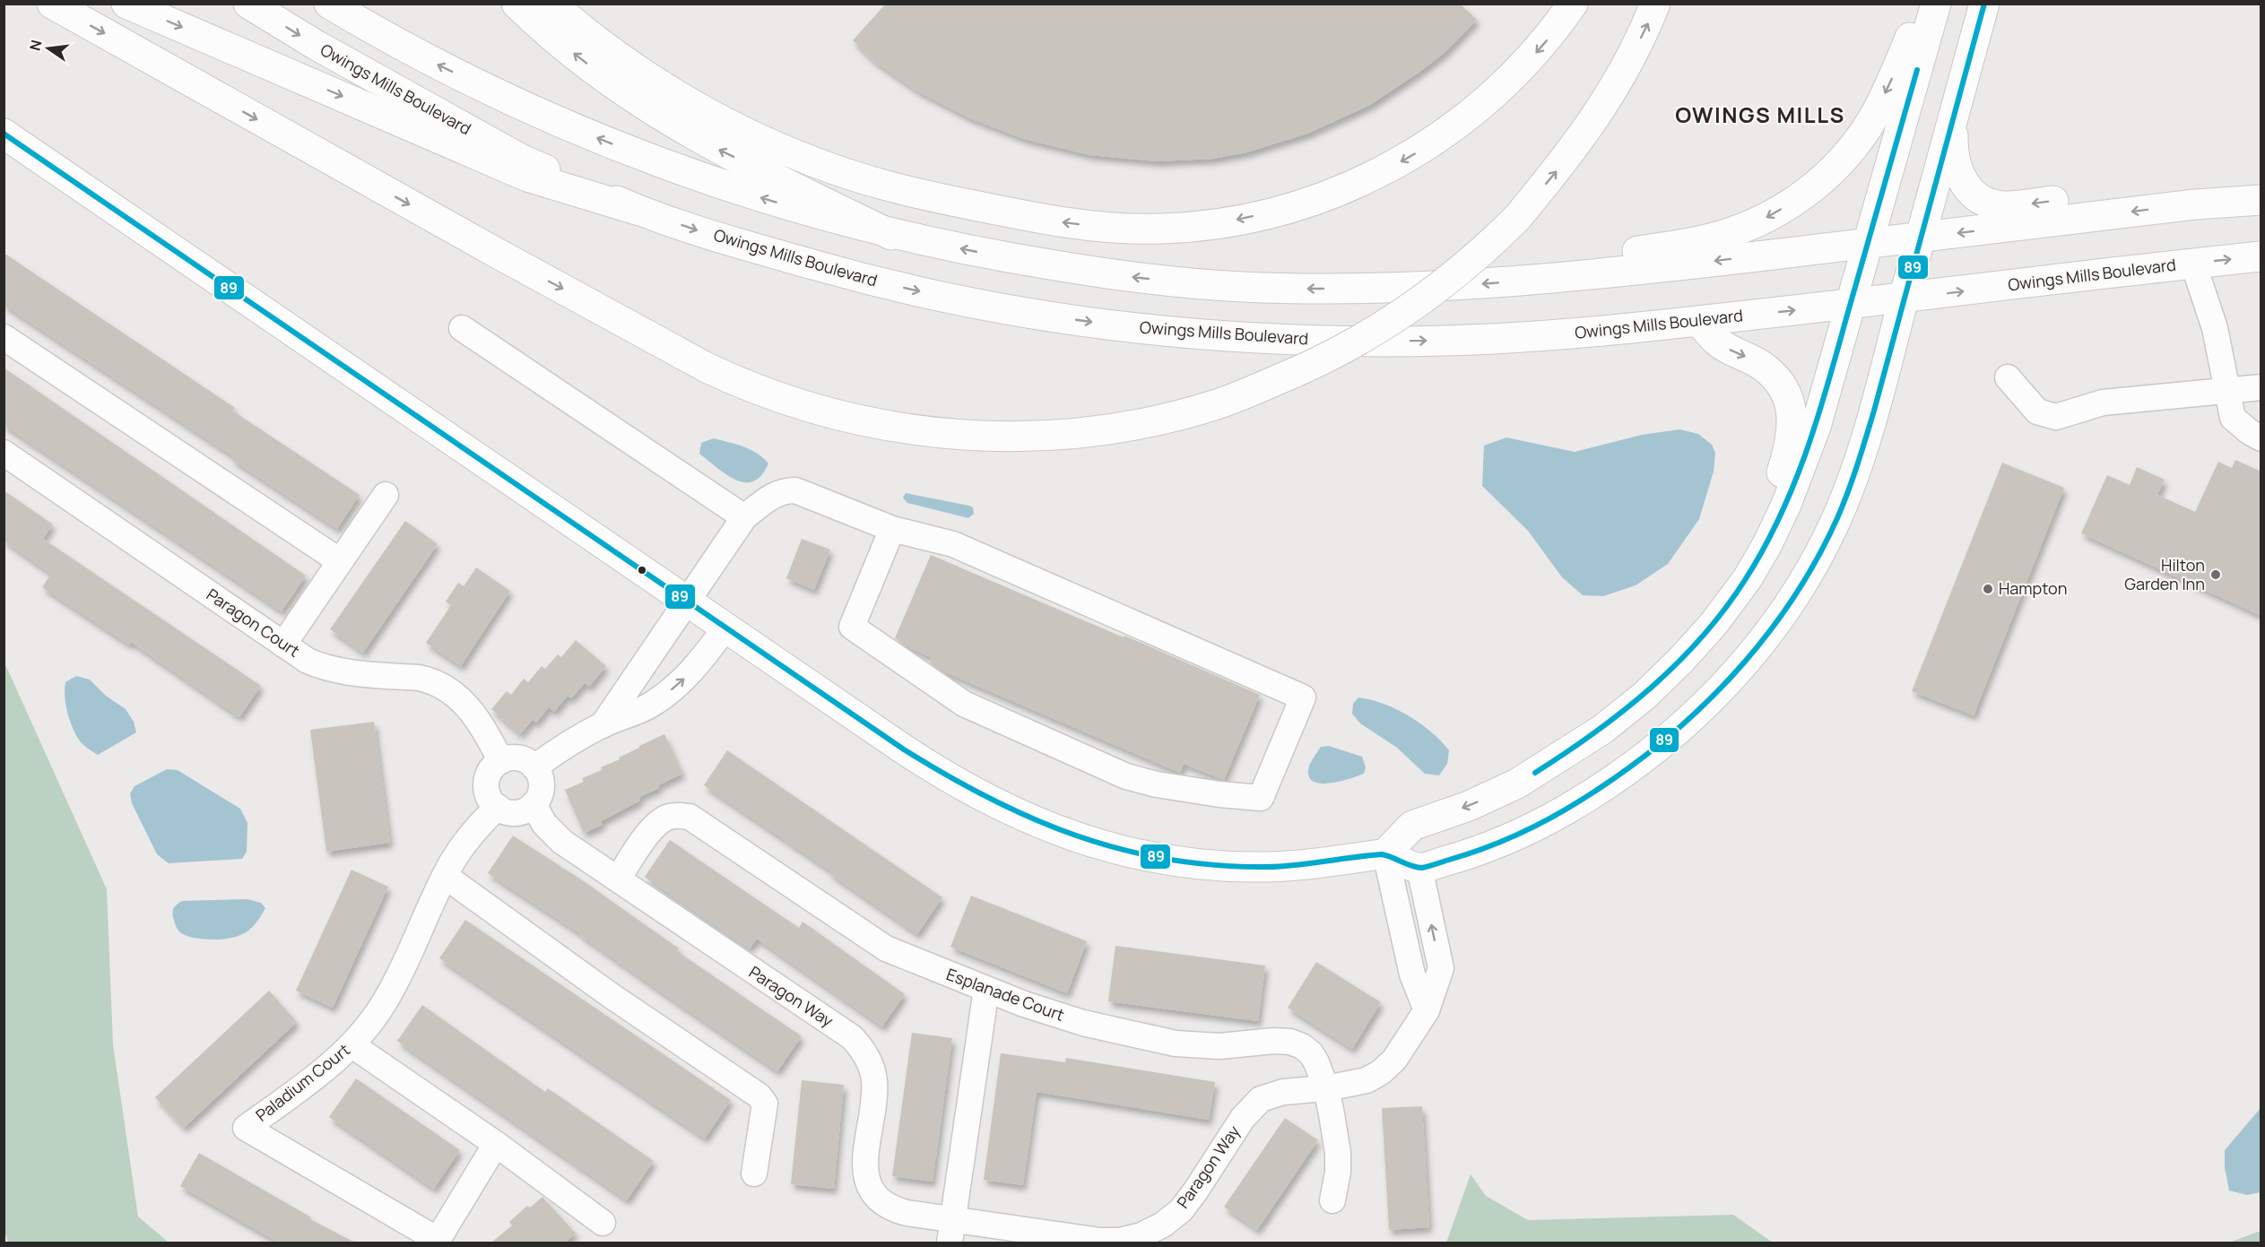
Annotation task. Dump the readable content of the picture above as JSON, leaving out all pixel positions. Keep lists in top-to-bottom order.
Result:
{
  "streets": {
    "main road": ["Owings Mills Boulevard"],
    "street": [
      "Paragon Court",
      "Esplanade Court",
      "Paragon Way",
      "Paladium Court"
    ]
  },
  "crossings": [
    ["Paragon Court", "Paragon Way"],
    ["Paragon Court", "Paladium Court"],
    ["Esplanade Court", "Paragon Way"],
    ["Paragon Way", "Paladium Court"]
  ],
  "districts": ["OWINGS MILLS"],
  "places": ["Hilton Garden Inn", "Hampton"],
  "lines": ["transit line 89"],
  "north": "left"
}
